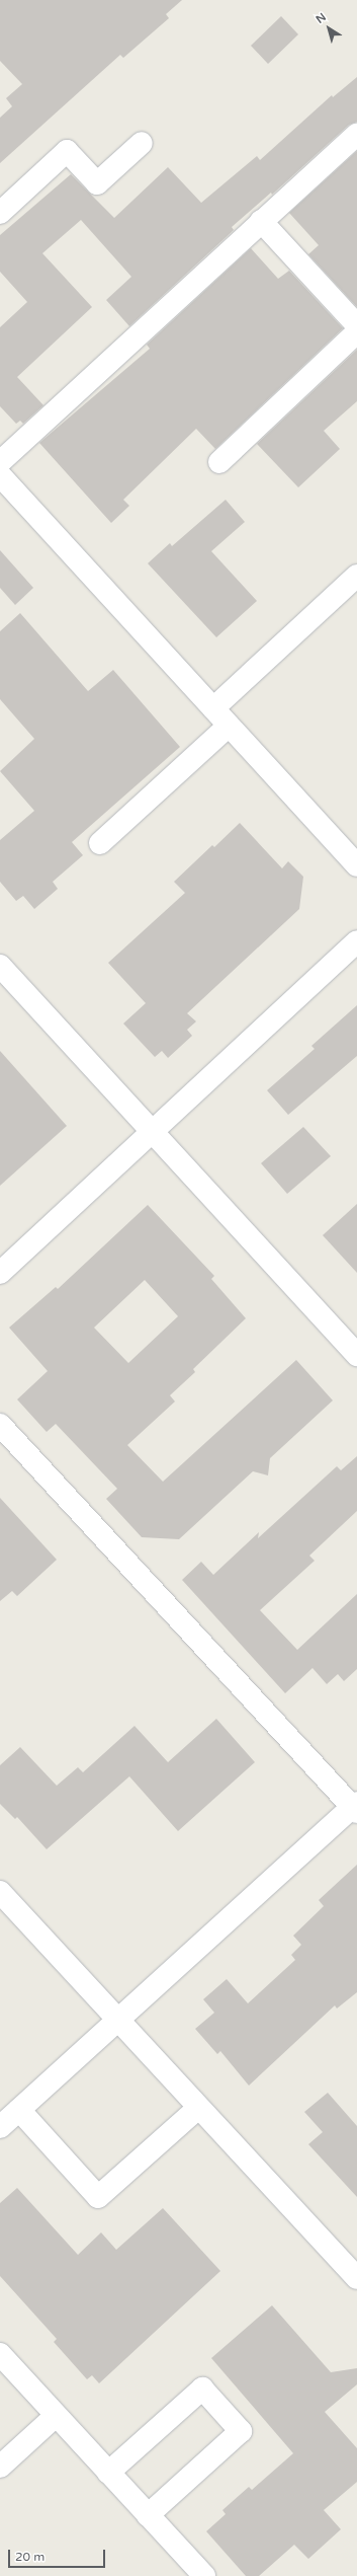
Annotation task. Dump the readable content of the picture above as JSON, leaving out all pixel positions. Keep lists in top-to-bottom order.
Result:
{
  "scale_bar": "20 m",
  "north": "top left"
}
